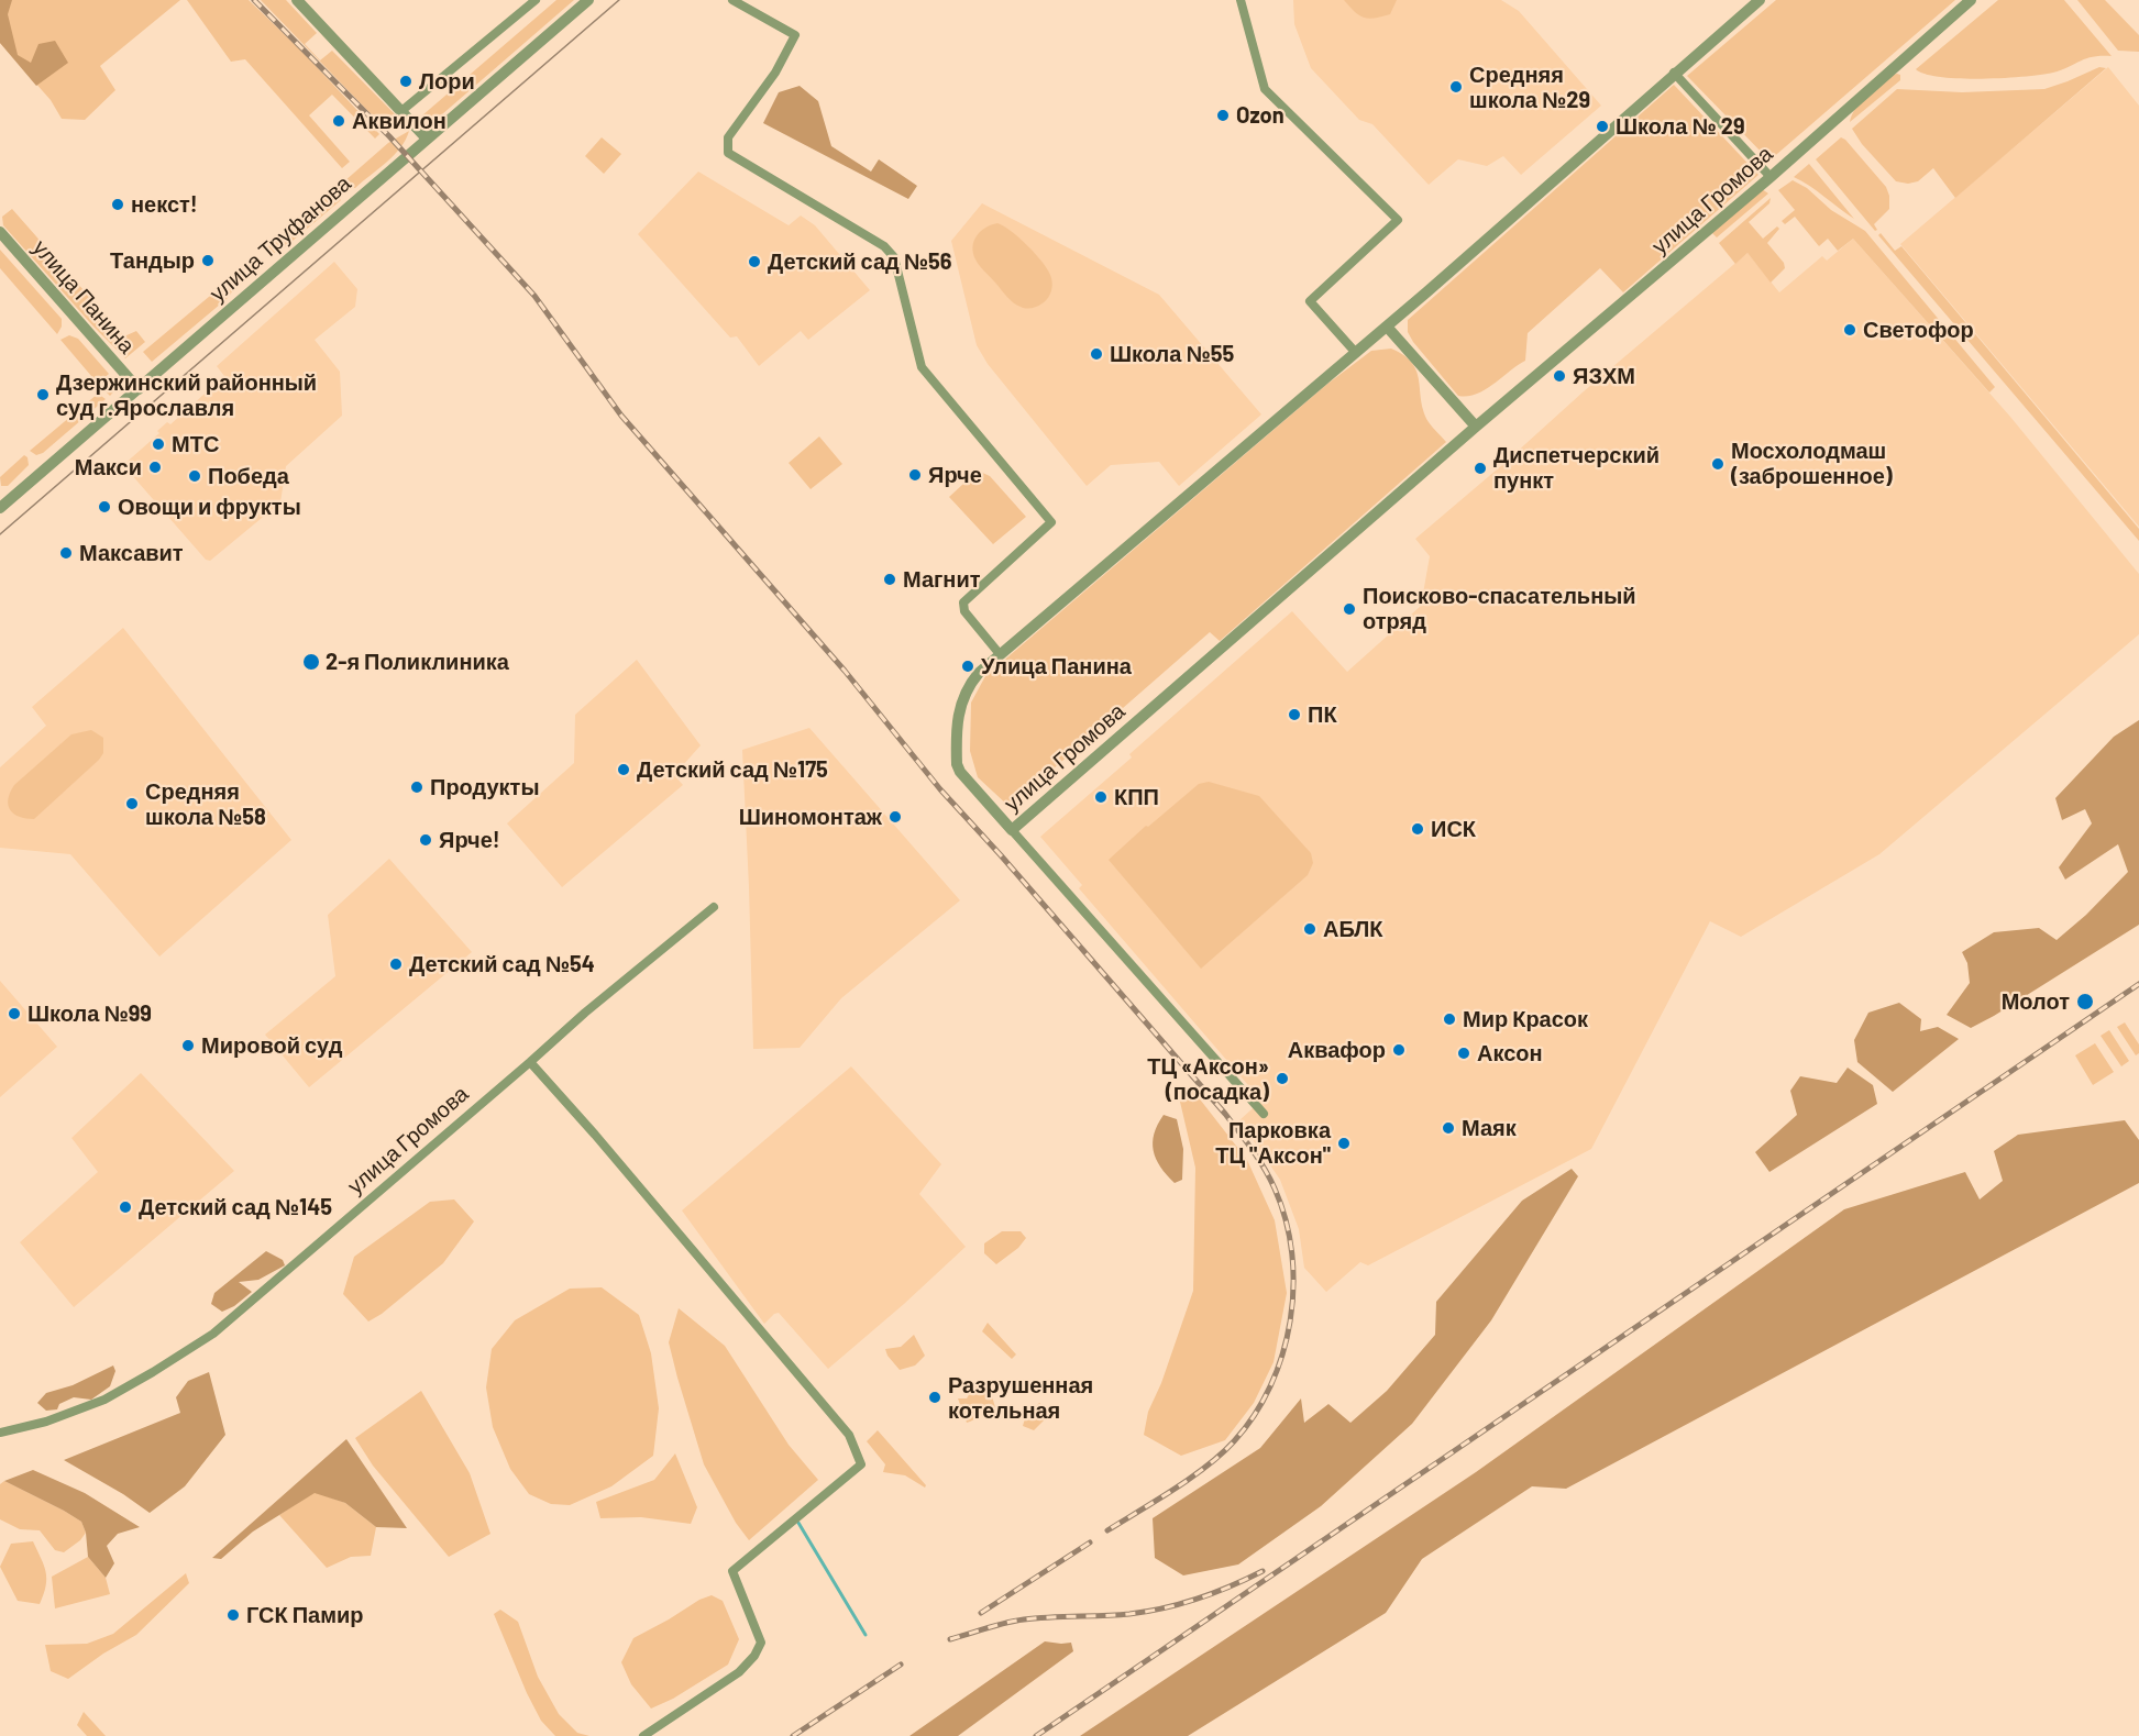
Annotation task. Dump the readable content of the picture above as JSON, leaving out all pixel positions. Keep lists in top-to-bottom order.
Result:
{
  "streets": {
    "street": ["улица Громова", "улица Труфанова", "улица Панина"]
  },
  "crossings": [
    ["улица Труфанова", "улица Панина"]
  ],
  "places": [
    "Лори",
    "Средняя школа №29",
    "Ozon",
    "Аквилон",
    "Школа № 29",
    "некст!",
    "Тандыр",
    "Детский сад №56",
    "Светофор",
    "Школа №55",
    "ЯЗХМ",
    "Дзержинский районный суд г.Ярославля",
    "МТС",
    "Мосхолодмаш (заброшенное)",
    "Макси",
    "Диспетчерский пункт",
    "Ярче",
    "Победа",
    "Овощи и фрукты",
    "Максавит",
    "Магнит",
    "Поисково-спасательный отряд",
    "2-я Поликлиника",
    "Улица Панина",
    "ПК",
    "Детский сад №175",
    "Продукты",
    "КПП",
    "Средняя школа №58",
    "Шиномонтаж",
    "ИСК",
    "Ярче!",
    "АБЛК",
    "Детский сад №54",
    "Молот",
    "Школа №99",
    "Мир Красок",
    "Мировой суд",
    "Аквафор",
    "Аксон",
    "ТЦ «Аксон» (посадка)",
    "Маяк",
    "Парковка ТЦ \"Аксон\"",
    "Детский сад №145",
    "Разрушенная котельная",
    "ГСК Памир"
  ]
}
